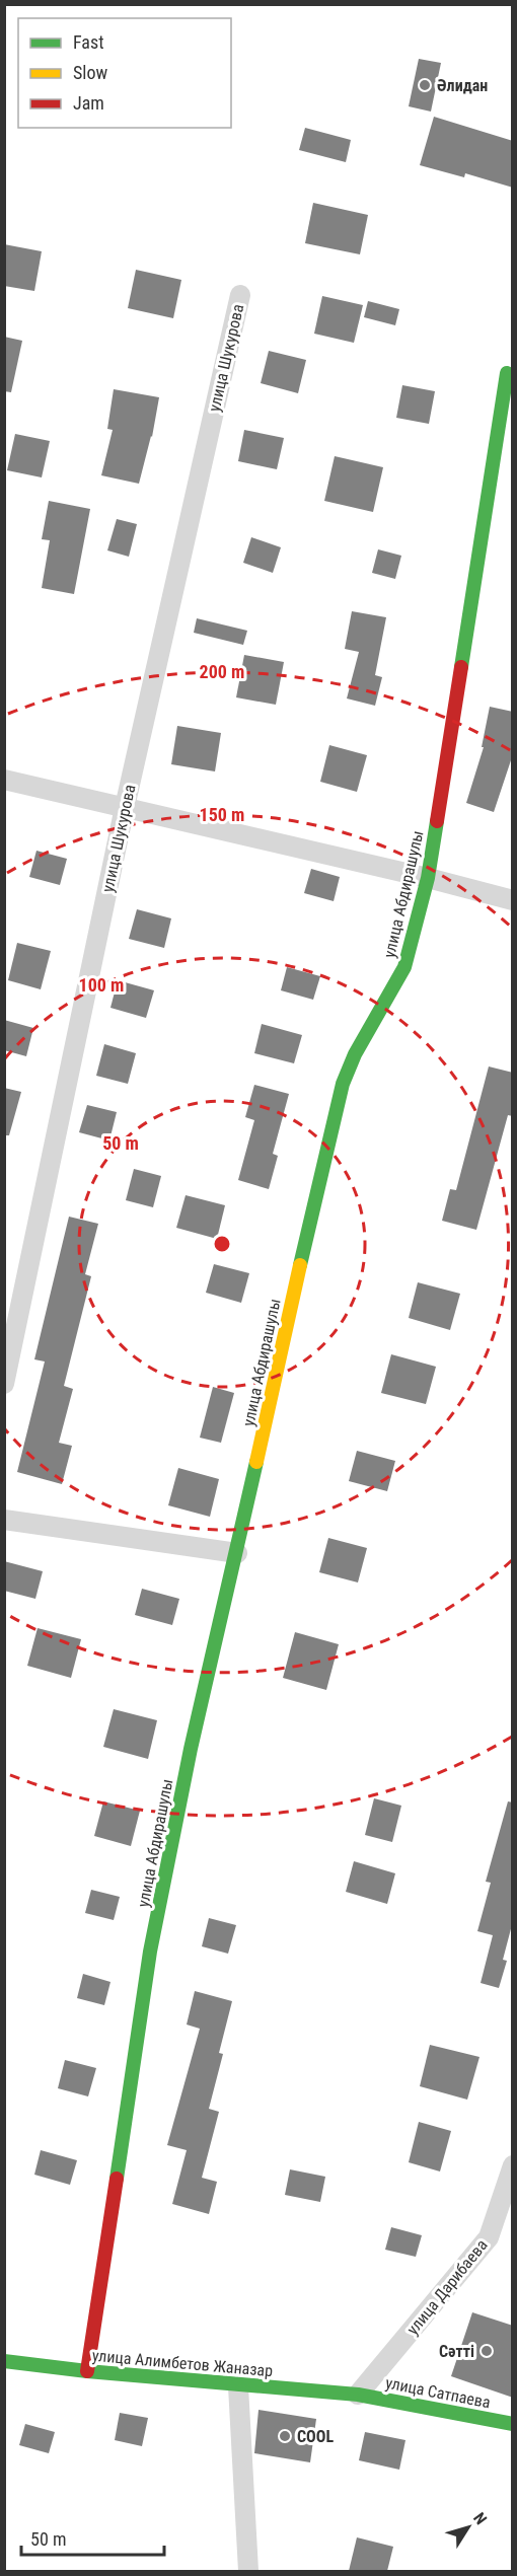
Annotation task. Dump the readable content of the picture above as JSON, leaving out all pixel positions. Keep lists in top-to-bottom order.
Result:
{
  "streets": {
    "street": [
      "улица Шукурова",
      "улица Абдирашулы",
      "улица Дарибаева",
      "улица Алимбетов Жаназар",
      "улица Сатпаева"
    ]
  },
  "crossings": [
    ["улица Абдирашулы", "улица Алимбетов Жаназар"],
    ["улица Дарибаева", "улица Алимбетов Жаназар"],
    ["улица Дарибаева", "улица Сатпаева"],
    ["улица Алимбетов Жаназар", "улица Сатпаева"]
  ],
  "places": ["Әлидан", "Сәтті", "COOL"],
  "legend": ["Fast", "Slow", "Jam"],
  "scale_bar": "50 m",
  "north": "top right",
  "rings": [
    "200 m",
    "150 m",
    "100 m",
    "50 m"
  ]
}
